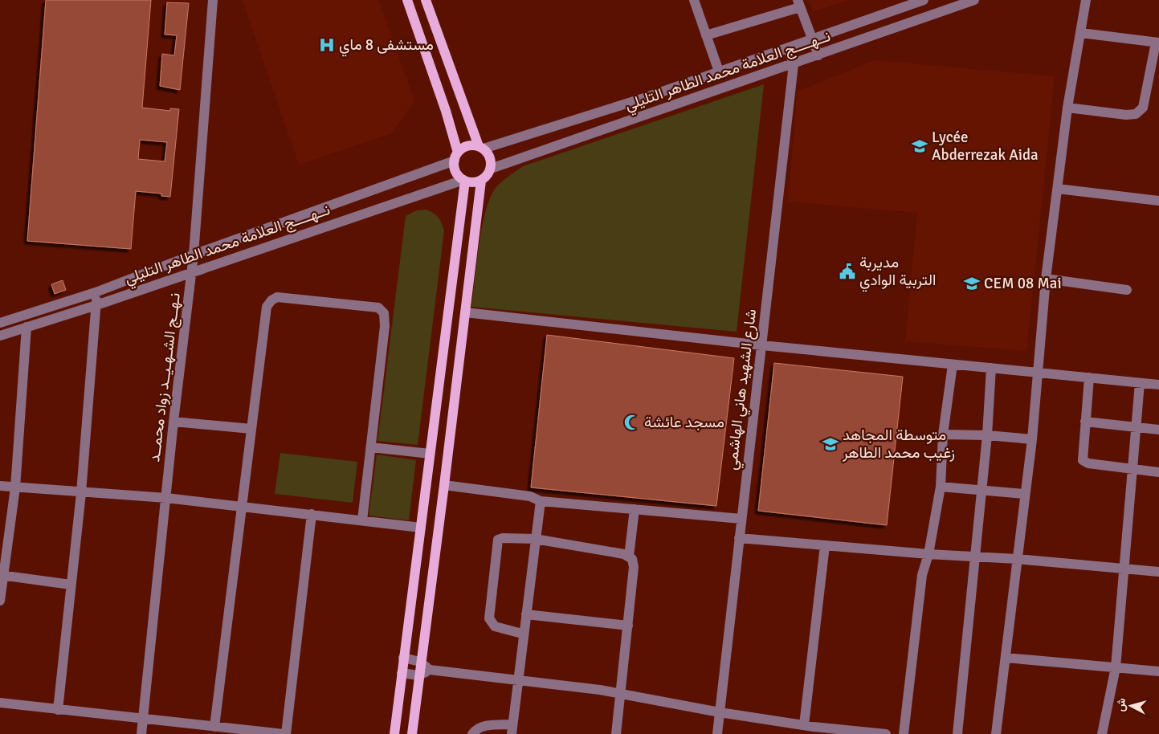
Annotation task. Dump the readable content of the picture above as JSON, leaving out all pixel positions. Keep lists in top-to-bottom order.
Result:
{
  "streets": {
    "street": ["نــهــــج العلامة محمد الطاهر التليلي", "نـهــج الشـهـيــد زواد محمــد", "شارع الشهيد هاني الهاشمي"]
  },
  "crossings": [
    ["نــهــــج العلامة محمد الطاهر التليلي", "نـهــج الشـهـيــد زواد محمــد"],
    ["نــهــــج العلامة محمد الطاهر التليلي", "شارع الشهيد هاني الهاشمي"]
  ],
  "places": {
    "hospital": ["مستشفى 8 ماي"],
    "school or university": ["Lycée Abderrezak Aida", "CEM 08 Mai", "متوسطة المجاهد زغيب محمد الطاهر"],
    "public building": ["مديربة التربية الوادي"],
    "mosque": ["مسجد عائشة"]
  },
  "north": "left"
}
